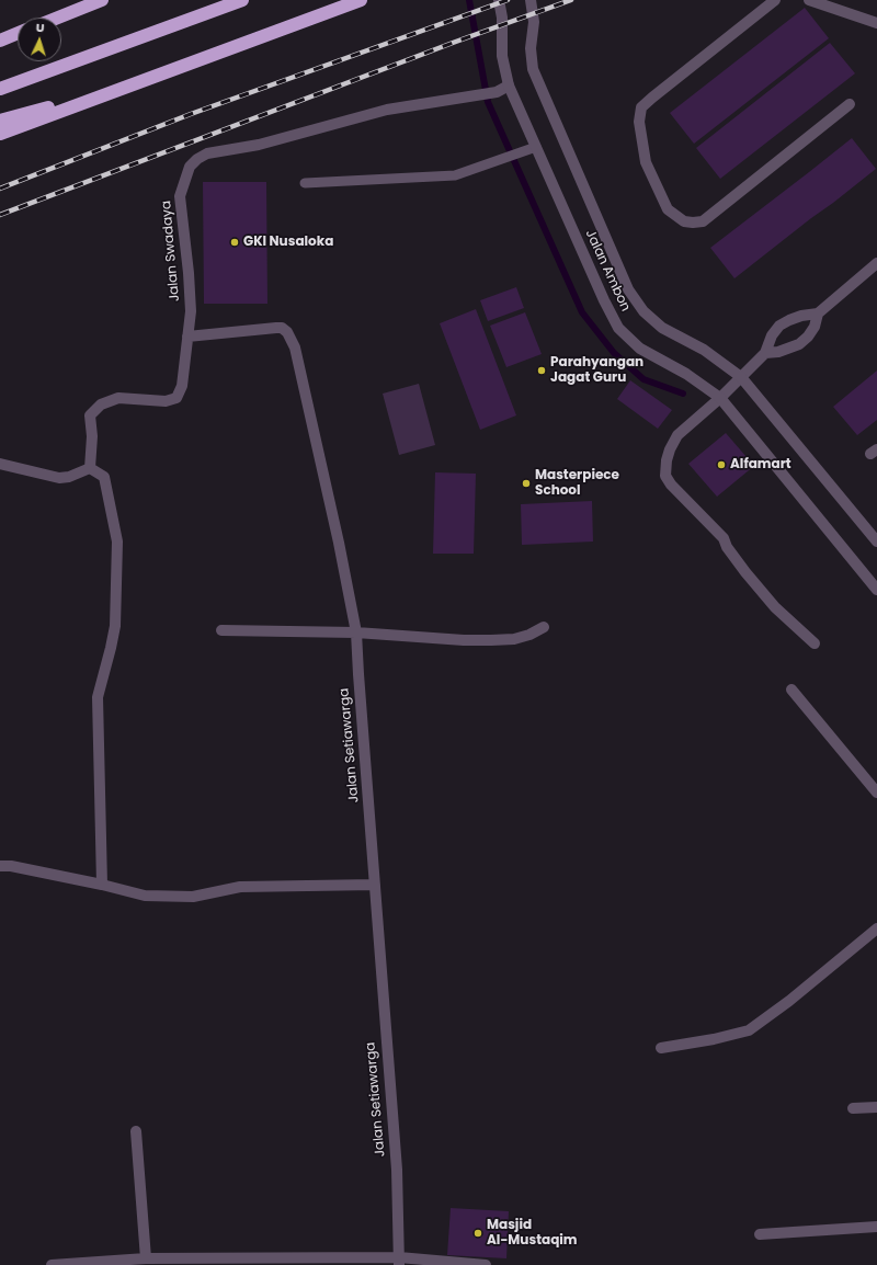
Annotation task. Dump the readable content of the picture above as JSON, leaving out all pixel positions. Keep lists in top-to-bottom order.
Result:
{
  "streets": {
    "street": ["Jalan Swadaya", "Jalan Ambon", "Jalan Setiawarga"]
  },
  "crossings": [
    ["Jalan Swadaya", "Jalan Ambon"],
    ["Jalan Swadaya", "Jalan Setiawarga"]
  ],
  "places": [
    "GKI Nusaloka",
    "Parahyangan Jagat Guru",
    "Alfamart",
    "Masterpiece School",
    "Masjid Al-Mustaqim"
  ],
  "north": "top"
}
